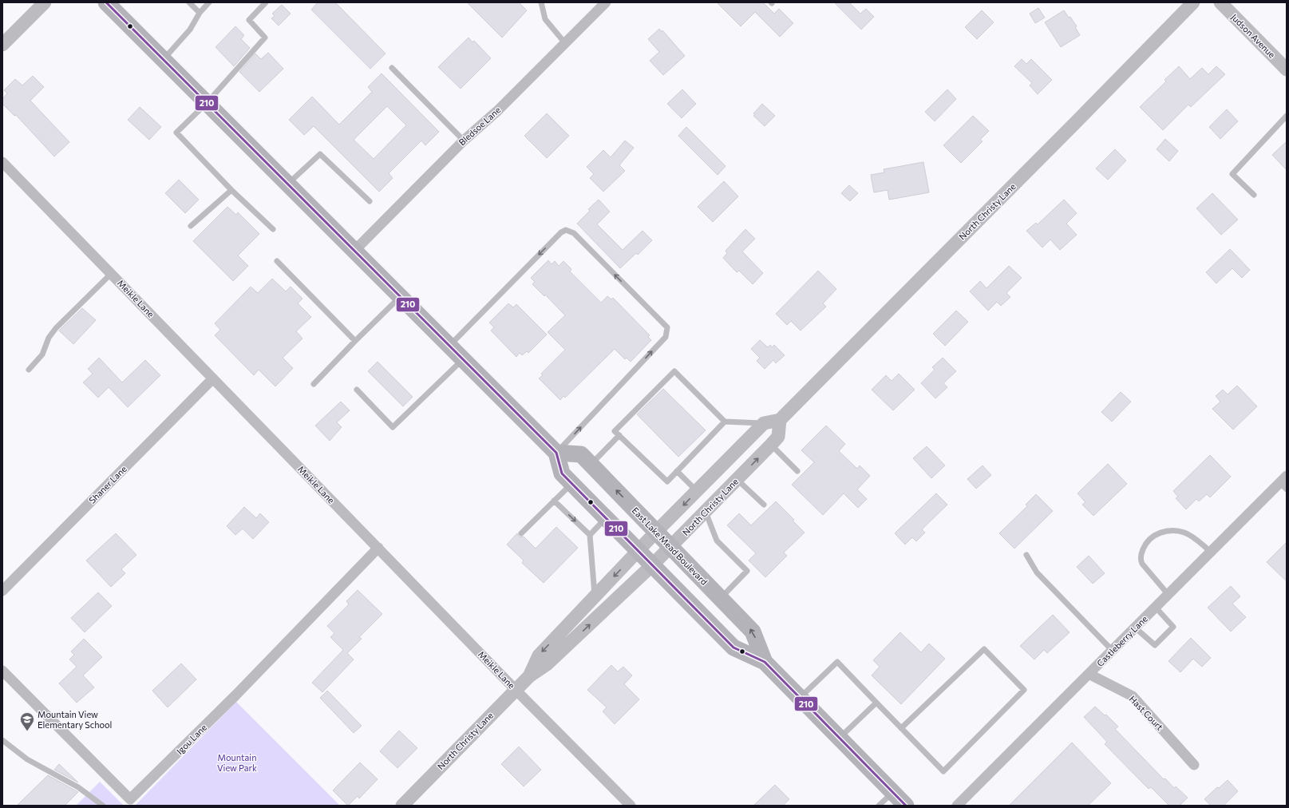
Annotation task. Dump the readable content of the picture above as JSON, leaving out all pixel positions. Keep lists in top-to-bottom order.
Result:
{
  "streets": {
    "main road": ["East Lake Mead Boulevard"],
    "street": [
      "Judson Avenue",
      "Bledsoe Lane",
      "North Christy Lane",
      "Meikle Lane",
      "Shaner Lane",
      "Castleberry Lane",
      "Hast Court",
      "Igou Lane"
    ]
  },
  "crossings": [
    ["Bledsoe Lane", "East Lake Mead Boulevard"],
    ["North Christy Lane", "Meikle Lane"],
    ["North Christy Lane", "East Lake Mead Boulevard"],
    ["Meikle Lane", "Shaner Lane"],
    ["Meikle Lane", "Igou Lane"],
    ["Castleberry Lane", "Hast Court"]
  ],
  "parks": ["Mountain View Park"],
  "places": {
    "school or university": ["Mountain View Elementary School"]
  },
  "lines": ["transit line 210"]
}
